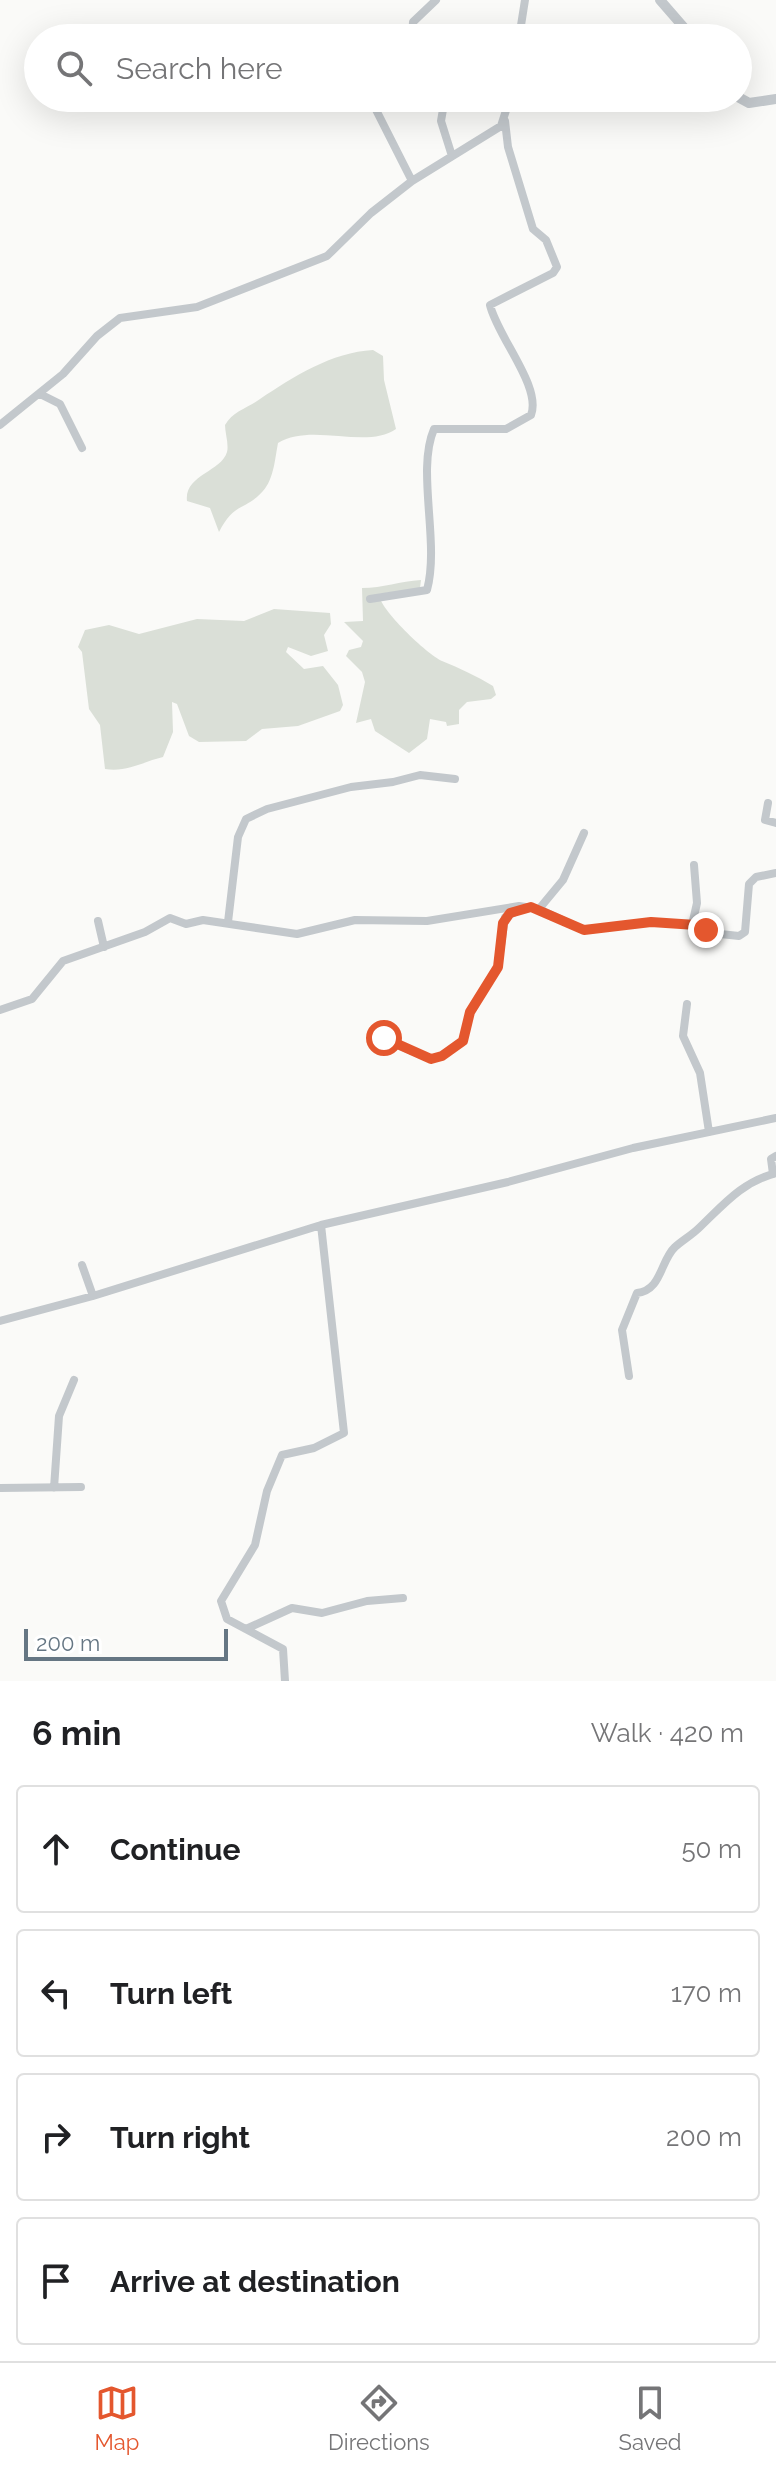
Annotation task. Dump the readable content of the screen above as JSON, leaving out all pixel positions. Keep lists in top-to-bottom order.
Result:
{
  "scale_bar": "200 m",
  "page": {
    "search": "Search here",
    "scale": "200 m",
    "heading": ["6 min", "Walk · 420 m"],
    "list": [
      ["Continue", "50 m"],
      ["Turn left", "170 m"],
      ["Turn right", "200 m"],
      "Arrive at destination"
    ],
    "nav": ["Map", "Directions", "Saved"]
  }
}
